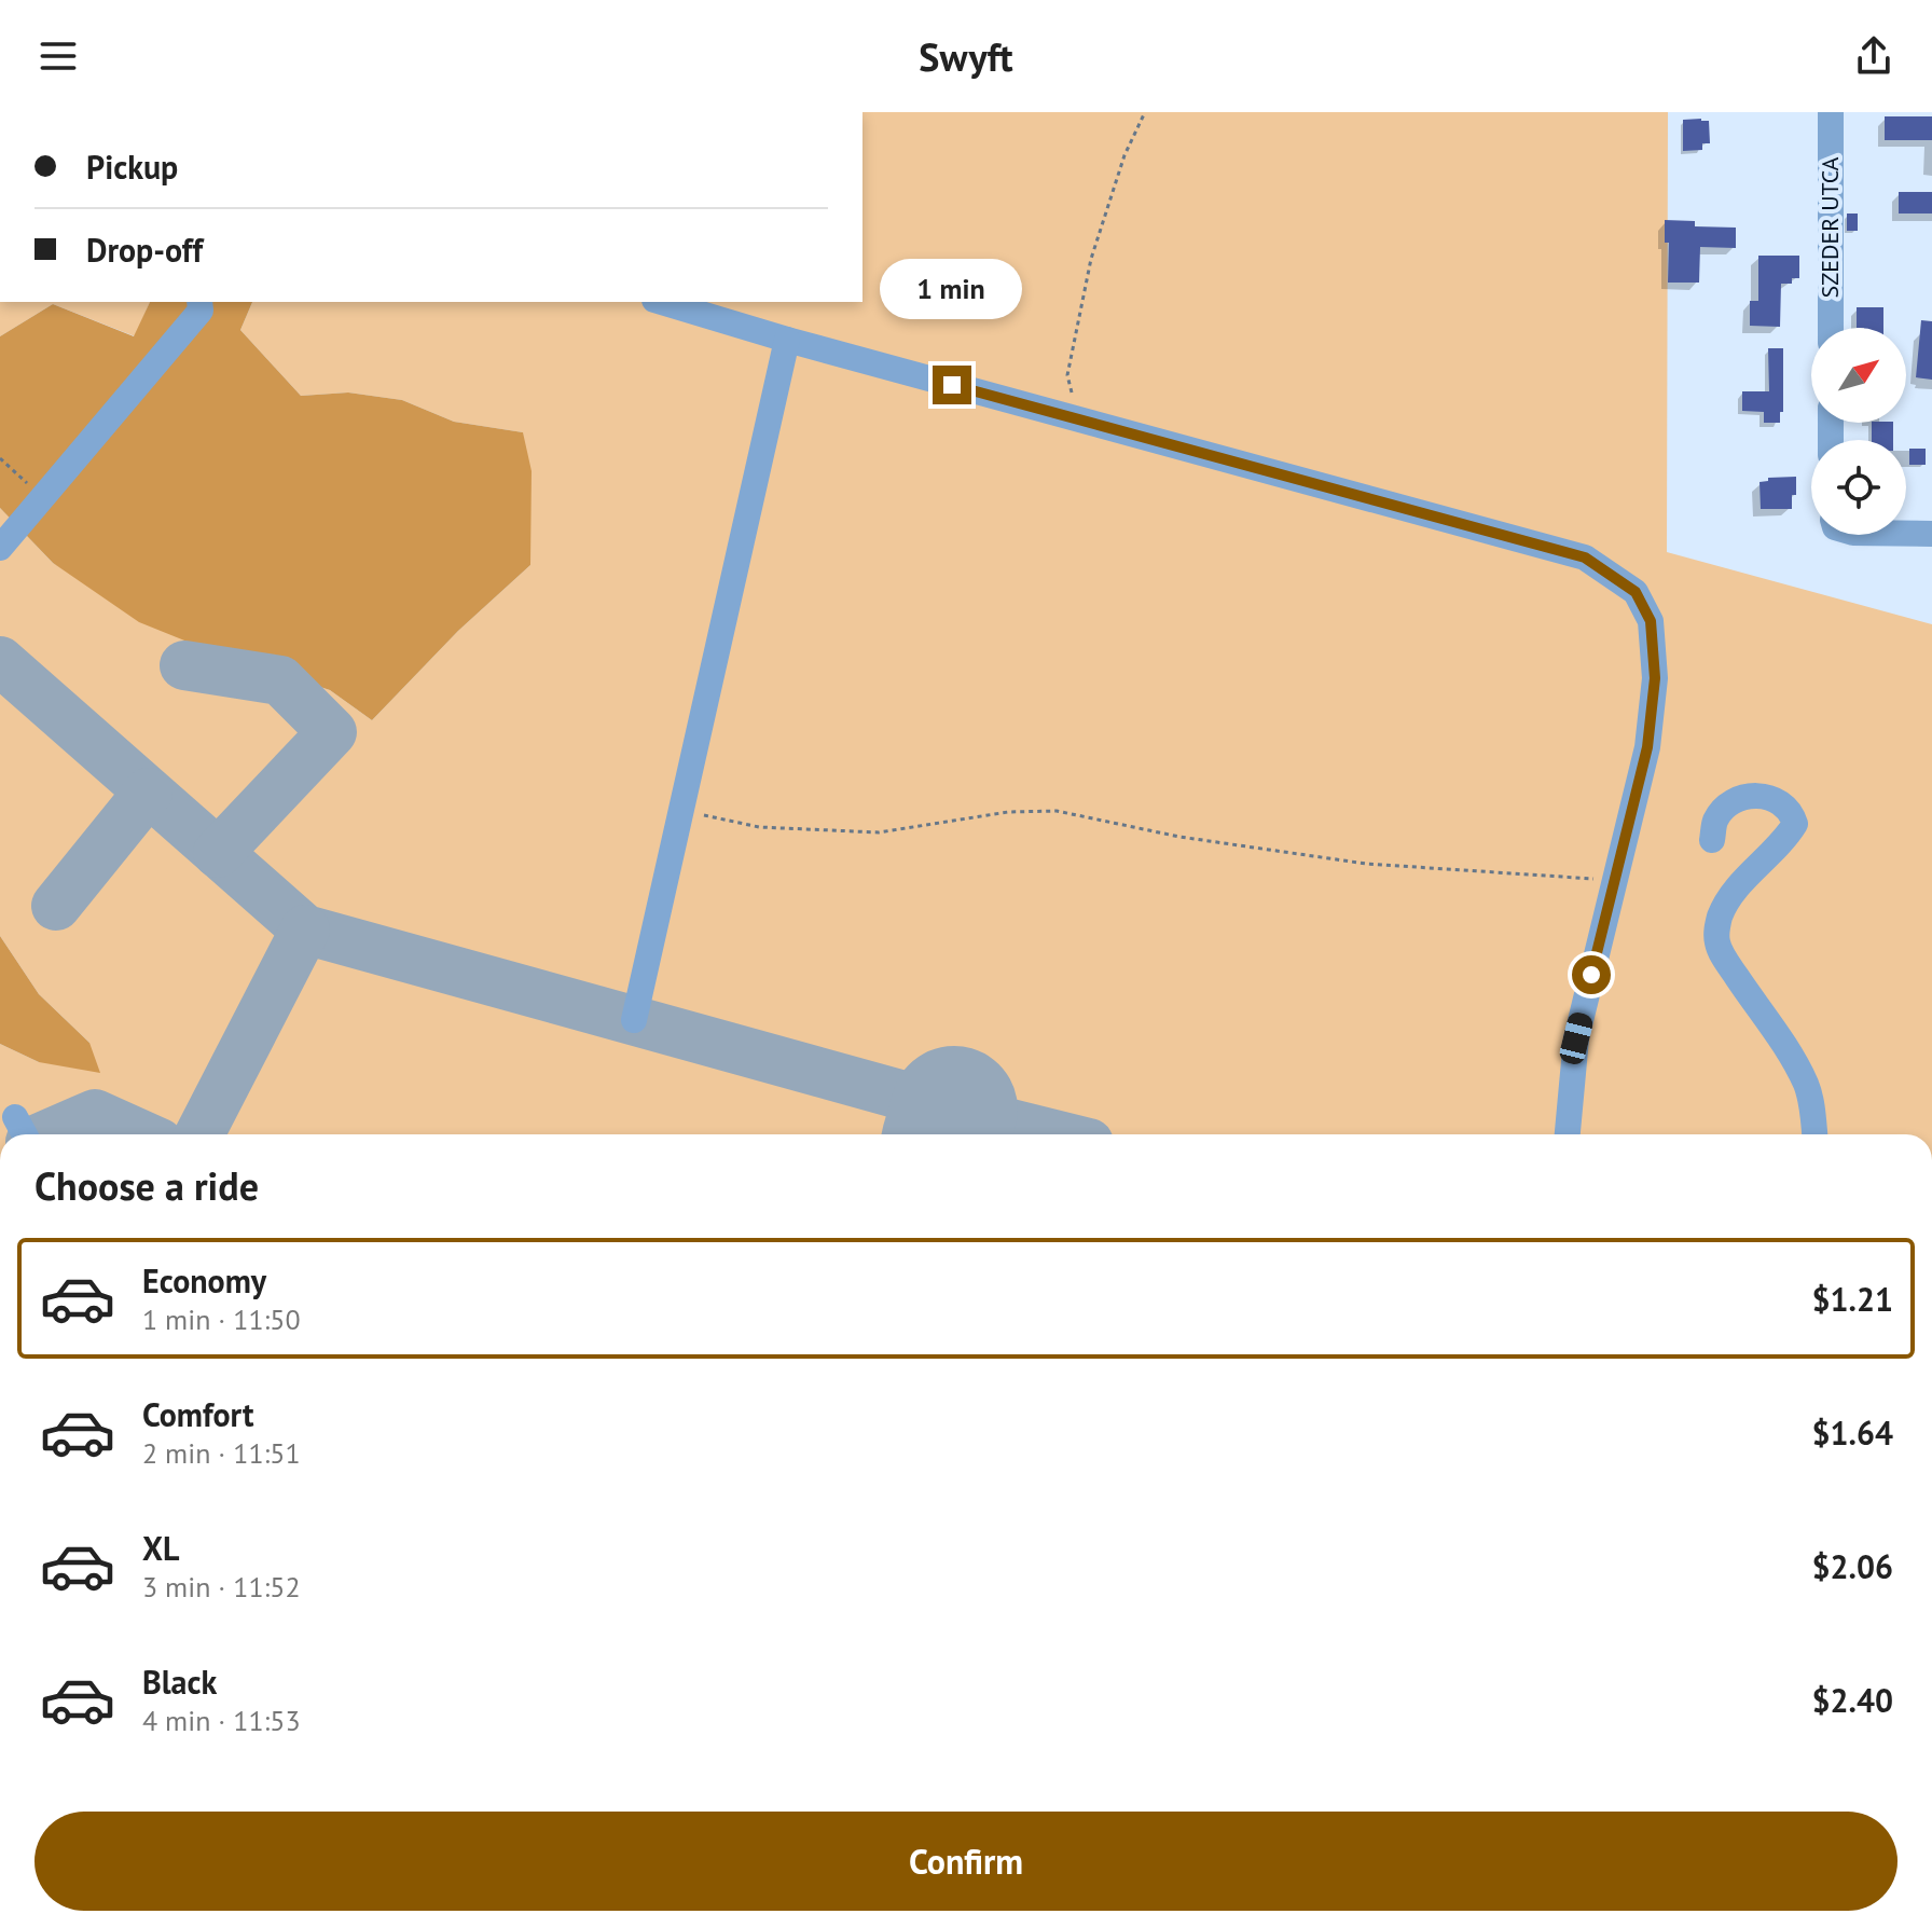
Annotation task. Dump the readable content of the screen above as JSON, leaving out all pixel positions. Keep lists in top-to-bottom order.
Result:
{
  "streets": {
    "street": ["SZEDER UTCA"]
  },
  "north": "top right",
  "page": {
    "header": "Swyft",
    "banner": ["Pickup", "Drop-off"],
    "bubble": "1 min",
    "heading": "Choose a ride",
    "list": [
      {
        "name": "Economy",
        "note": "1 min · 11:50",
        "value": "$1.21"
      },
      {
        "name": "Comfort",
        "note": "2 min · 11:51",
        "value": "$1.64"
      },
      {
        "name": "XL",
        "note": "3 min · 11:52",
        "value": "$2.06"
      },
      {
        "name": "Black",
        "note": "4 min · 11:53",
        "value": "$2.40"
      }
    ],
    "buttons": "Confirm"
  }
}
